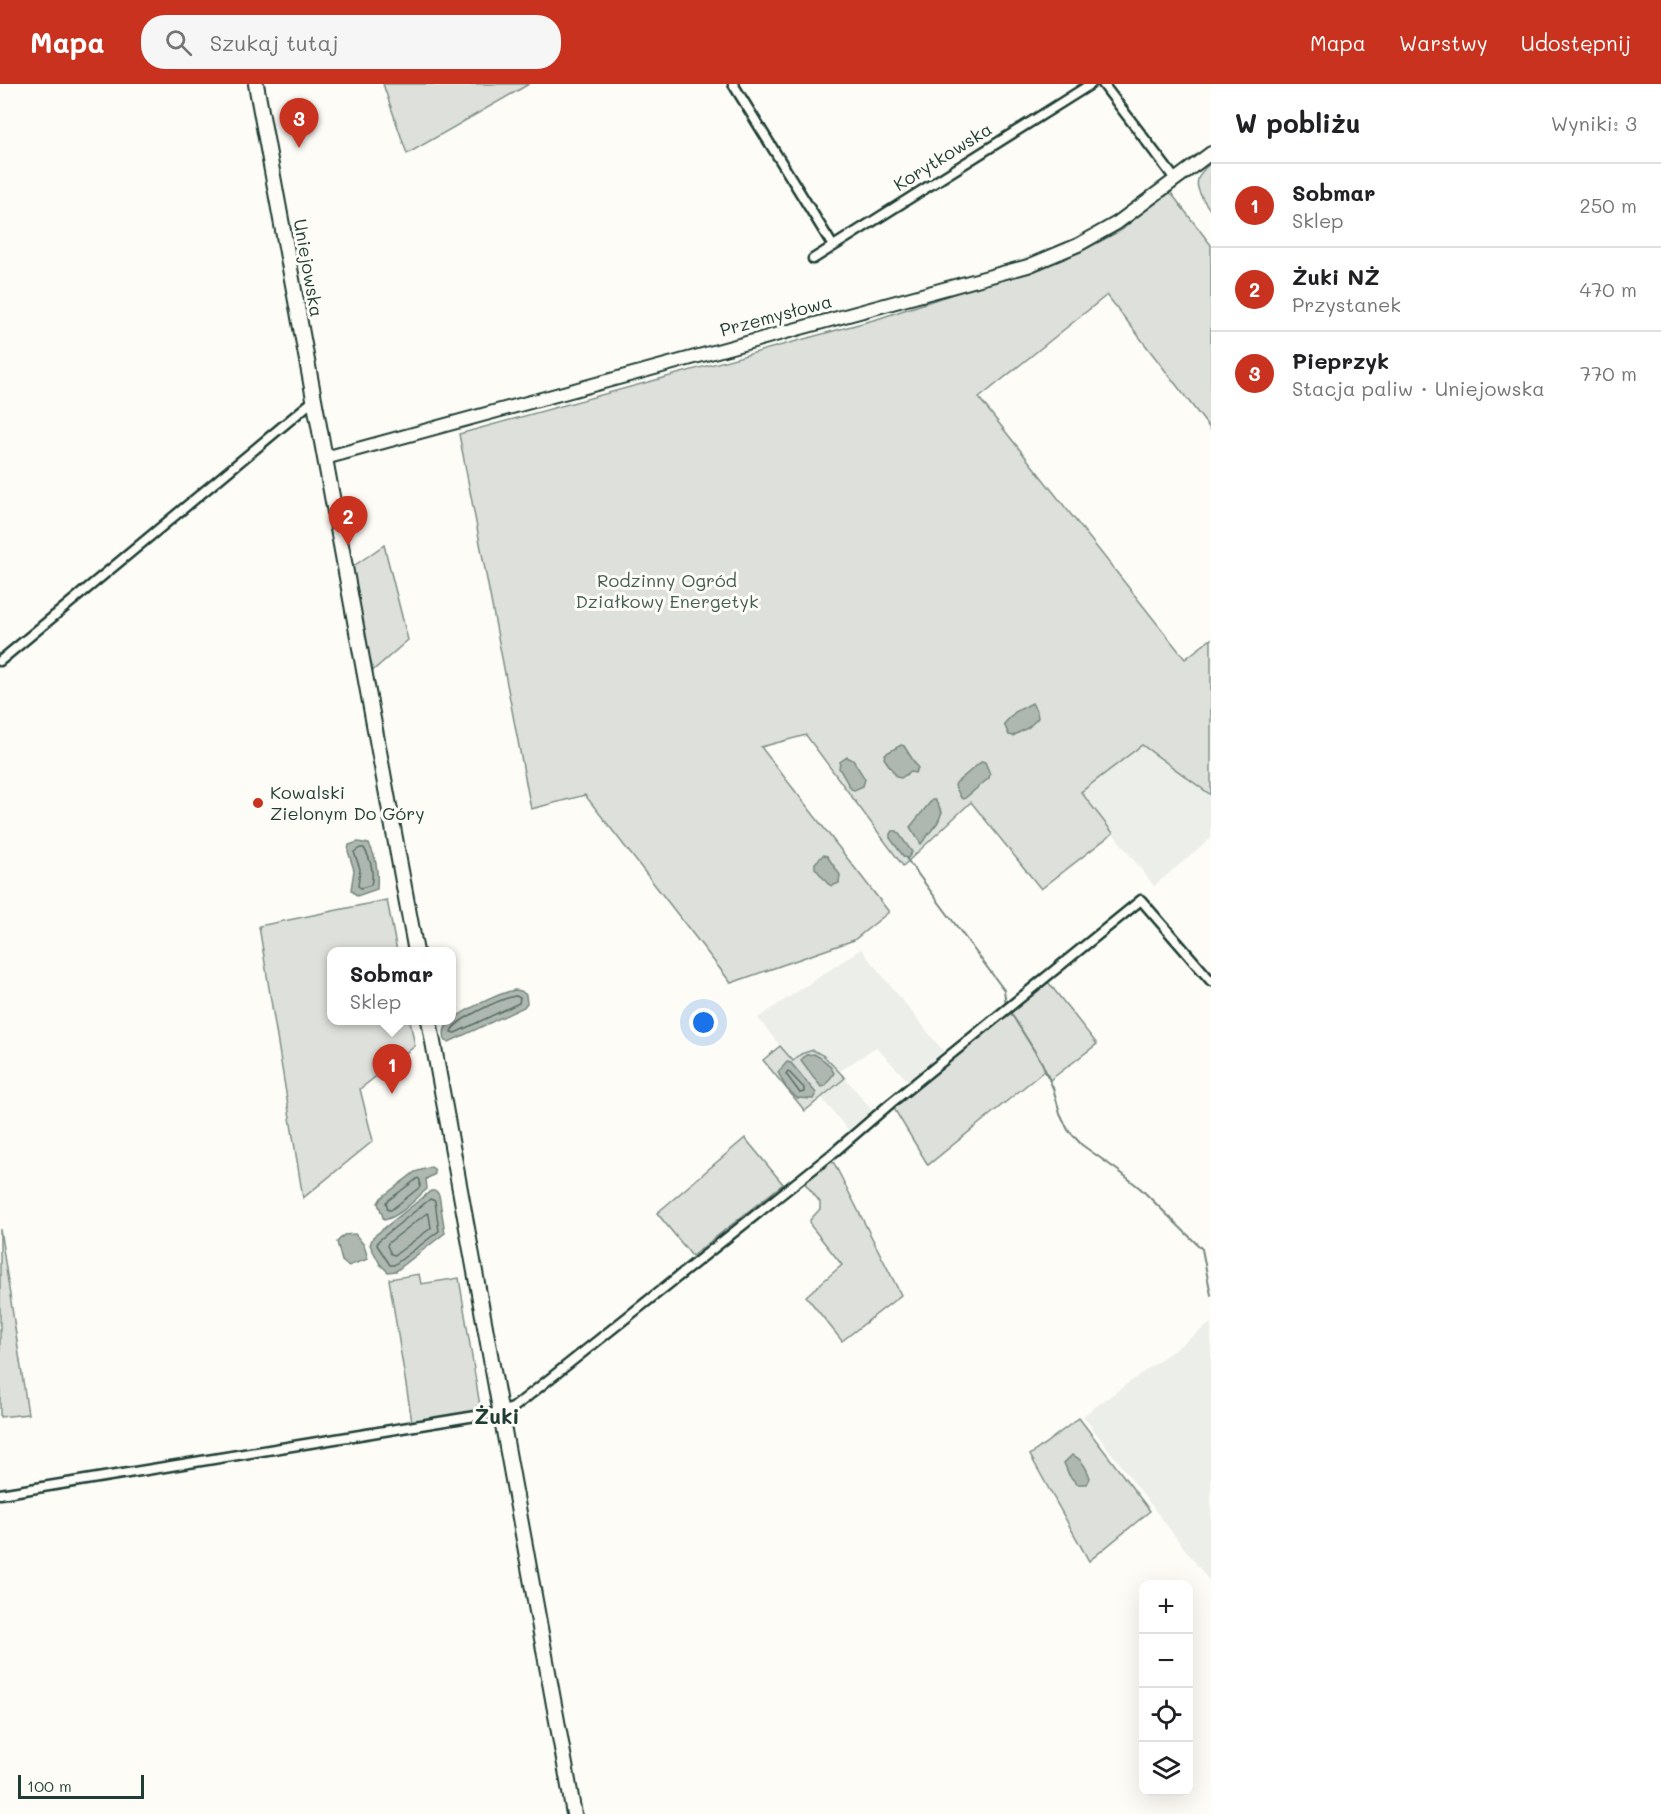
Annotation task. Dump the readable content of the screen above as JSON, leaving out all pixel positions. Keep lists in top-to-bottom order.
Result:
{
  "streets": {
    "main road": ["Uniejowska", "Przemysłowa"],
    "street": ["Korytkowska"]
  },
  "crossings": [
    ["Uniejowska", "Przemysłowa"]
  ],
  "districts": ["Żuki"],
  "parks": ["Rodzinny Ogród Działkowy Energetyk"],
  "places": ["Kowalski Zielonym Do Góry"],
  "scale_bar": "100 m",
  "page": {
    "header": "Mapa",
    "search": "Szukaj tutaj",
    "nav": ["Mapa", "Warstwy", "Udostępnij"],
    "heading": ["W pobliżu", "Wyniki: 3"],
    "pins": ["3", "2", "1"],
    "list": [
      {
        "mark": "1",
        "name": "Sobmar",
        "note": "Sklep",
        "value": "250 m"
      },
      {
        "mark": "2",
        "name": "Żuki NŻ",
        "note": "Przystanek",
        "value": "470 m"
      },
      {
        "mark": "3",
        "name": "Pieprzyk",
        "note": "Stacja paliw · Uniejowska",
        "value": "770 m"
      }
    ],
    "popup": ["Sobmar", "Sklep"],
    "map_buttons": ["+", "−"],
    "scale": "100 m"
  }
}
